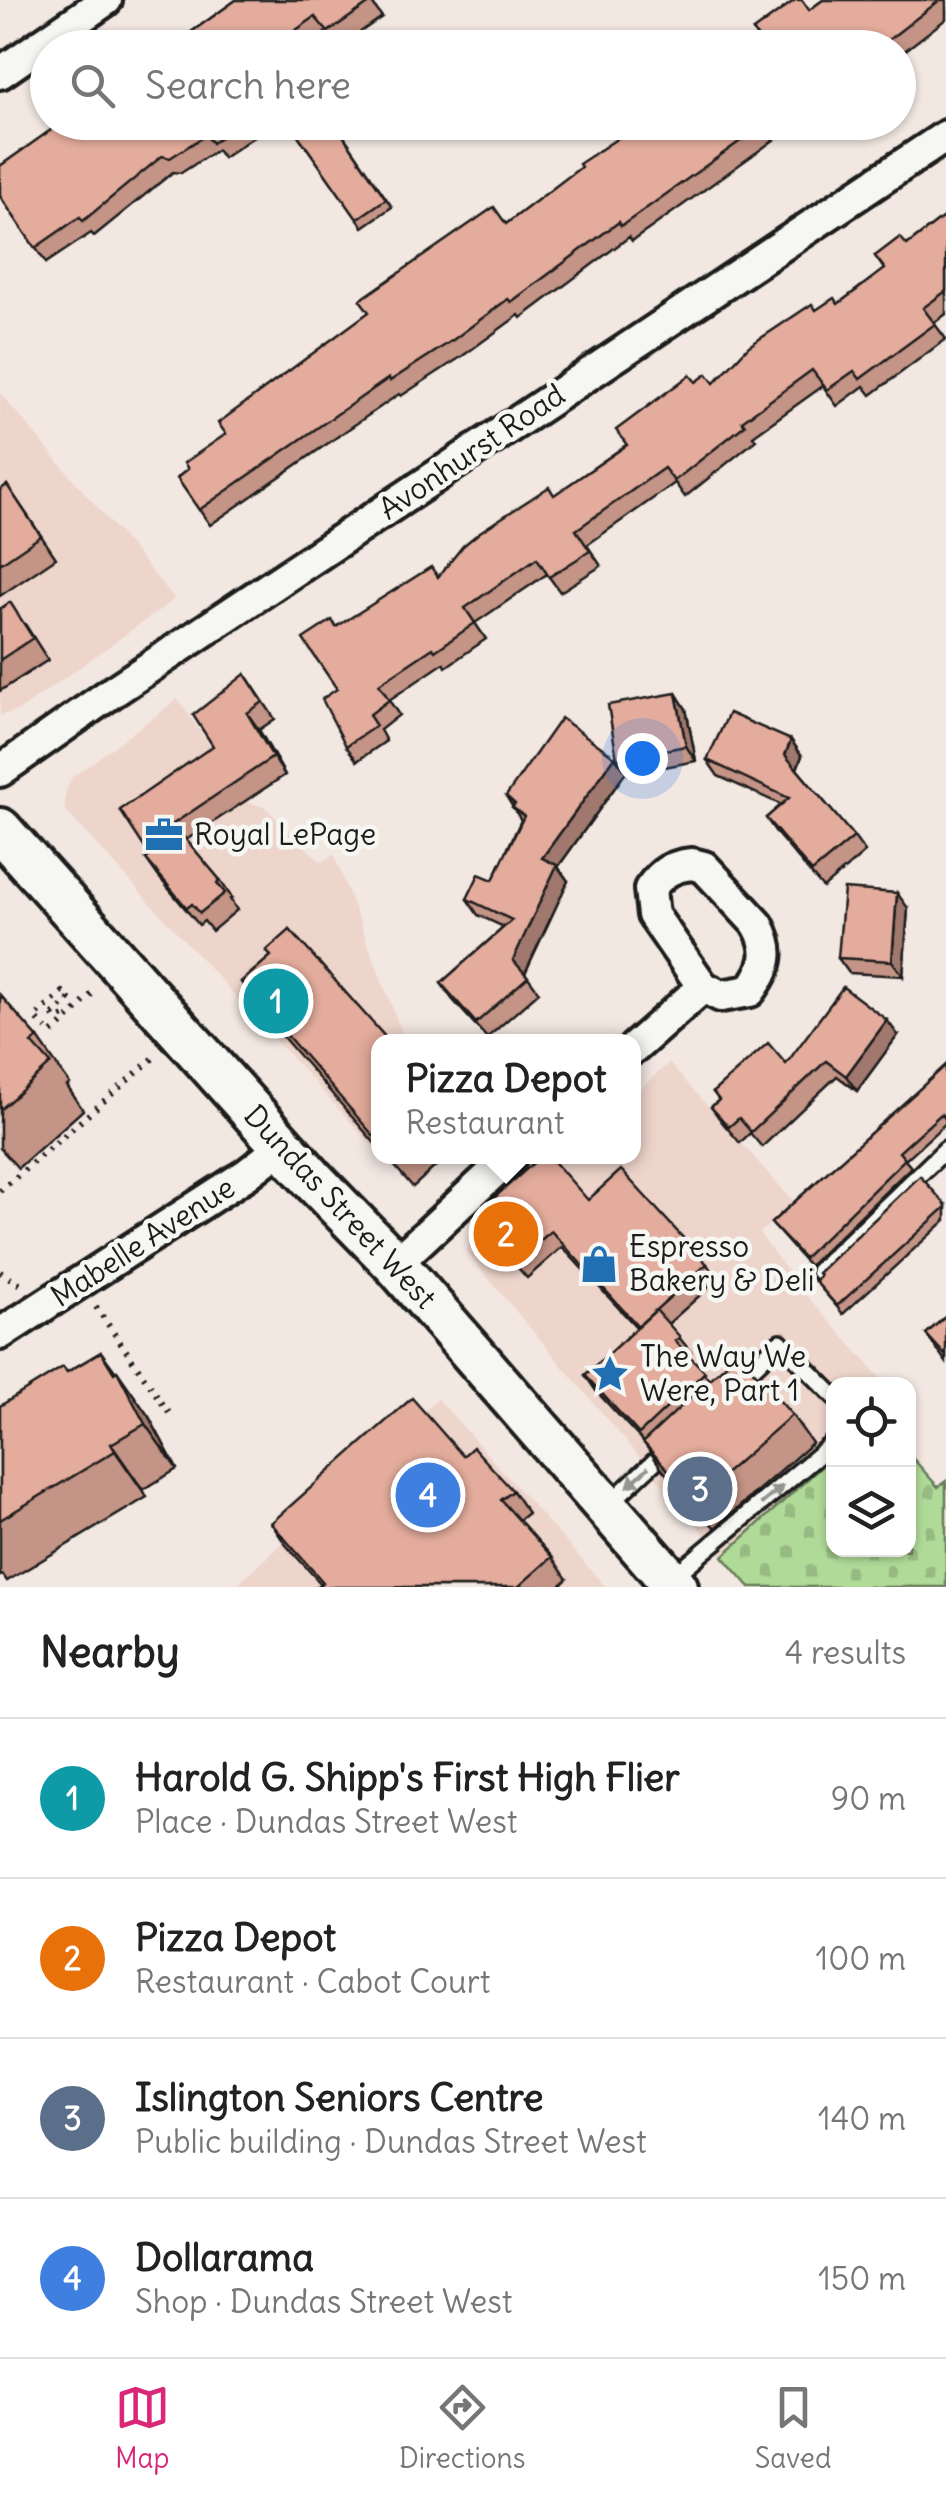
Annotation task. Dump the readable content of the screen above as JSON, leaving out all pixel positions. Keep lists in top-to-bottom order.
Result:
{
  "streets": {
    "main road": ["Dundas Street West"],
    "street": ["Avonhurst Road", "Mabelle Avenue"]
  },
  "crossings": [
    ["Dundas Street West", "Mabelle Avenue"]
  ],
  "places": {
    "office": ["Royal LePage"],
    "shop": ["Espresso Bakery & Deli"],
    "place": ["The Way We Were, Part 1"]
  },
  "page": {
    "search": "Search here",
    "pins": [
      "1",
      "2",
      "3",
      "4"
    ],
    "popup": ["Pizza Depot", "Restaurant"],
    "heading": ["Nearby", "4 results"],
    "list": [
      {
        "mark": "1",
        "name": "Harold G. Shipp's First High Flier",
        "note": "Place · Dundas Street West",
        "value": "90 m"
      },
      {
        "mark": "2",
        "name": "Pizza Depot",
        "note": "Restaurant · Cabot Court",
        "value": "100 m"
      },
      {
        "mark": "3",
        "name": "Islington Seniors Centre",
        "note": "Public building · Dundas Street West",
        "value": "140 m"
      },
      {
        "mark": "4",
        "name": "Dollarama",
        "note": "Shop · Dundas Street West",
        "value": "150 m"
      }
    ],
    "nav": ["Map", "Directions", "Saved"]
  }
}
